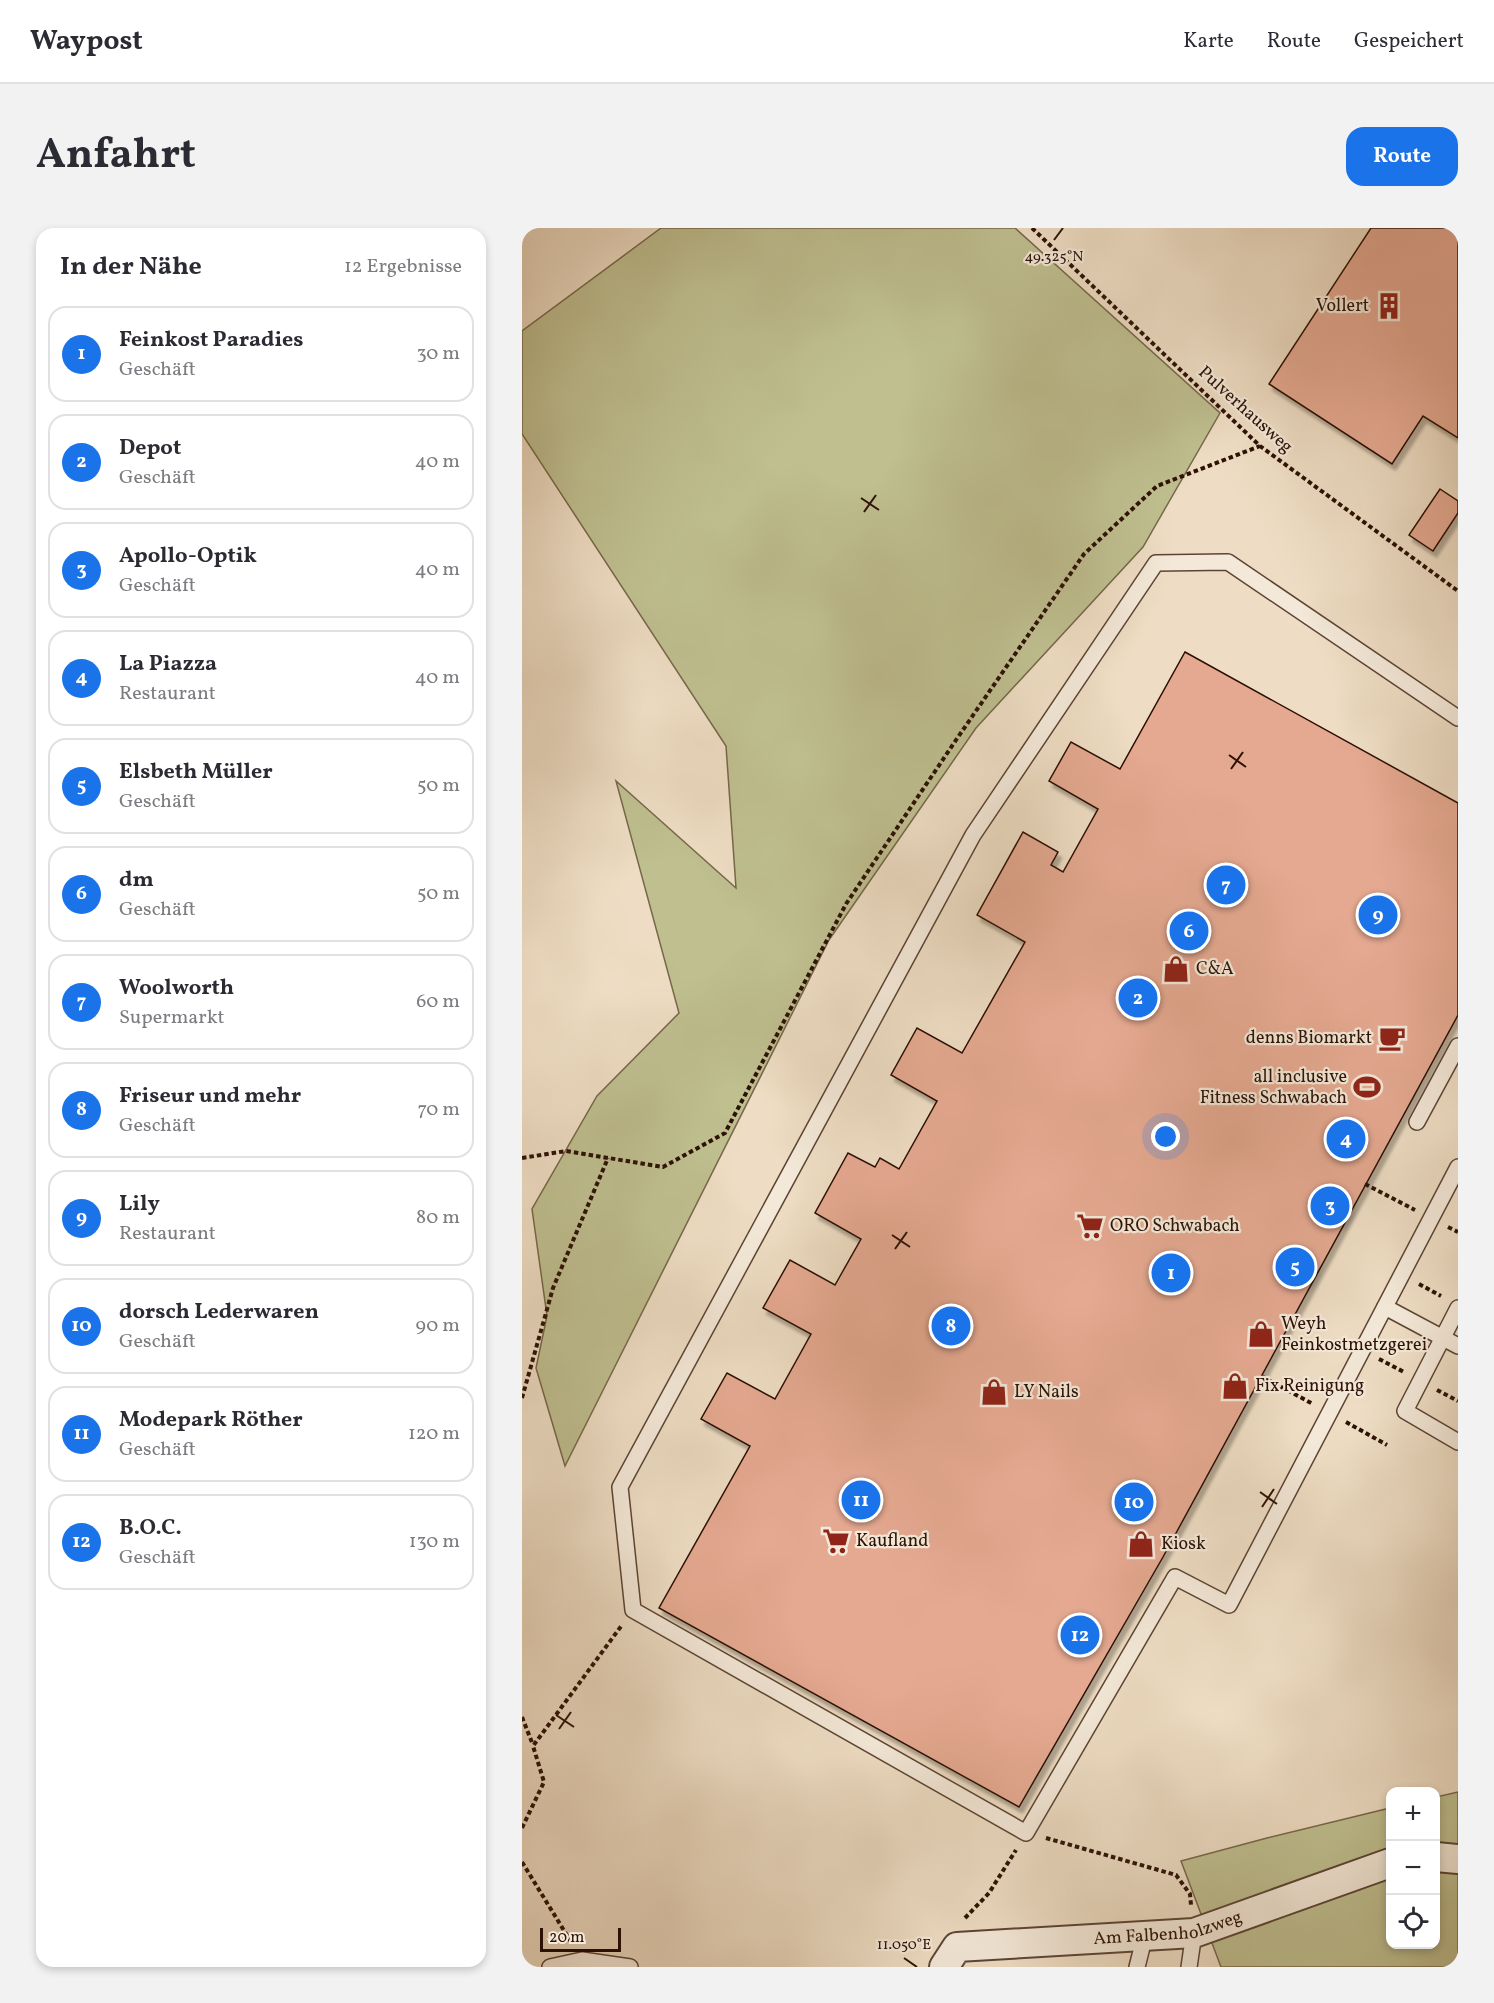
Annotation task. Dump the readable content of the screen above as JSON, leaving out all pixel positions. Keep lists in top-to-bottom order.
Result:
{
  "streets": {
    "street": ["Am Falbenholzweg"],
    "path": ["Pulverhausweg"]
  },
  "places": {
    "building": ["Vollert"],
    "shop": [
      "C&A",
      "Weyh Feinkostmetzgerei",
      "Fix Reinigung",
      "LY Nails",
      "Kiosk"
    ],
    "cafe": ["denns Biomarkt"],
    "sports": ["all inclusive Fitness Schwabach"],
    "supermarket": ["ORO Schwabach", "Kaufland"]
  },
  "scale_bar": "20 m",
  "page": {
    "header": "Waypost",
    "nav": ["Karte", "Route", "Gespeichert"],
    "title": "Anfahrt",
    "buttons": "Route",
    "heading": ["In der Nähe", "12 Ergebnisse"],
    "list": [
      {
        "mark": "1",
        "name": "Feinkost Paradies",
        "note": "Geschäft",
        "value": "30 m"
      },
      {
        "mark": "2",
        "name": "Depot",
        "note": "Geschäft",
        "value": "40 m"
      },
      {
        "mark": "3",
        "name": "Apollo-Optik",
        "note": "Geschäft",
        "value": "40 m"
      },
      {
        "mark": "4",
        "name": "La Piazza",
        "note": "Restaurant",
        "value": "40 m"
      },
      {
        "mark": "5",
        "name": "Elsbeth Müller",
        "note": "Geschäft",
        "value": "50 m"
      },
      {
        "mark": "6",
        "name": "dm",
        "note": "Geschäft",
        "value": "50 m"
      },
      {
        "mark": "7",
        "name": "Woolworth",
        "note": "Supermarkt",
        "value": "60 m"
      },
      {
        "mark": "8",
        "name": "Friseur und mehr",
        "note": "Geschäft",
        "value": "70 m"
      },
      {
        "mark": "9",
        "name": "Lily",
        "note": "Restaurant",
        "value": "80 m"
      },
      {
        "mark": "10",
        "name": "dorsch Lederwaren",
        "note": "Geschäft",
        "value": "90 m"
      },
      {
        "mark": "11",
        "name": "Modepark Röther",
        "note": "Geschäft",
        "value": "120 m"
      },
      {
        "mark": "12",
        "name": "B.O.C.",
        "note": "Geschäft",
        "value": "130 m"
      }
    ],
    "pins": [
      "7",
      "9",
      "6",
      "2",
      "4",
      "3",
      "5",
      "1",
      "8",
      "11",
      "10",
      "12"
    ],
    "map_buttons": ["+", "−"],
    "scale": "20 m"
  },
  "coordinates": ["49.325°N", "11.050°E"]
}
